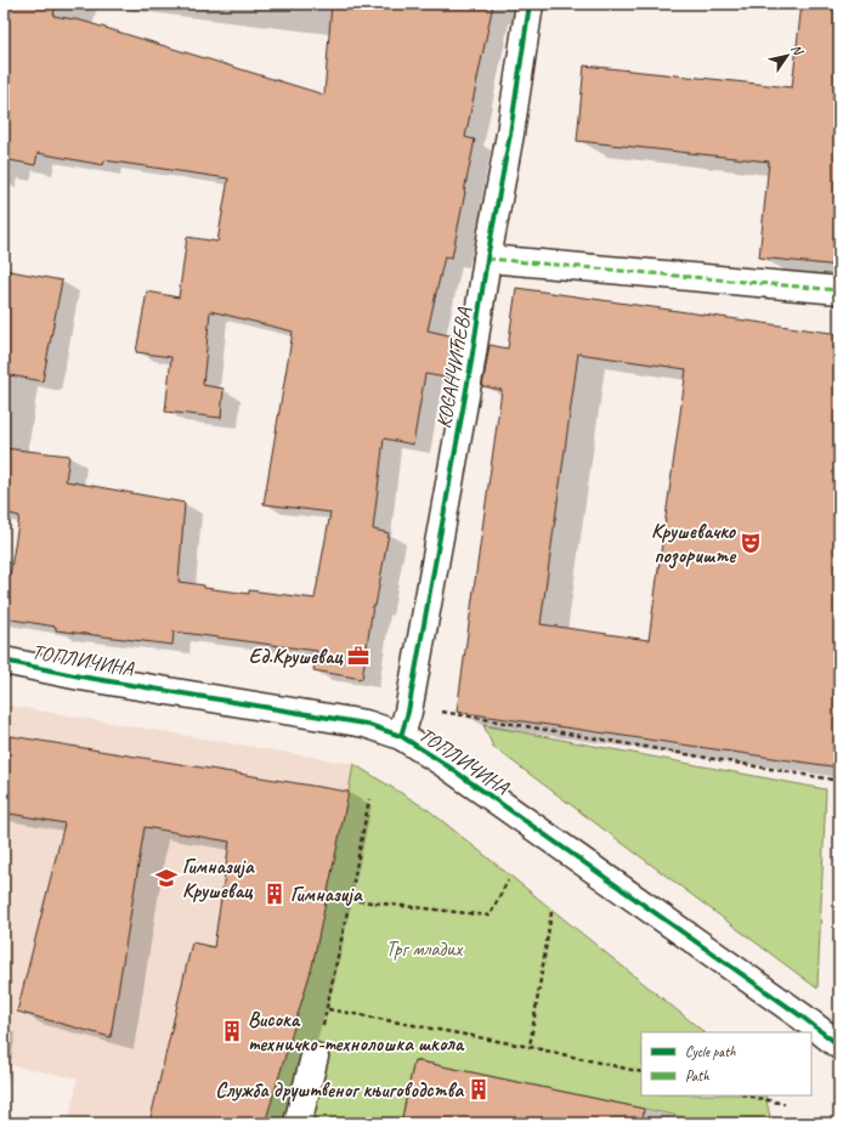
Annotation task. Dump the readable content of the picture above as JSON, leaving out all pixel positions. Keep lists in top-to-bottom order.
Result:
{
  "streets": {
    "street": ["КОСАНЧИЋЕВА", "ТОПЛИЧИНА"]
  },
  "crossings": [
    ["КОСАНЧИЋЕВА", "ТОПЛИЧИНА"]
  ],
  "parks": ["Трг младих"],
  "places": {
    "theatre": ["Крушевачко позориште"],
    "office": ["Ед.Крушевац"],
    "school or university": ["Гимназија Крушевац"],
    "building": ["Гимназија", "Висока техничко-технолошка школа", "Служба друштвеног књиговодства"]
  },
  "legend": ["Cycle path", "Path"],
  "north": "top right"
}
